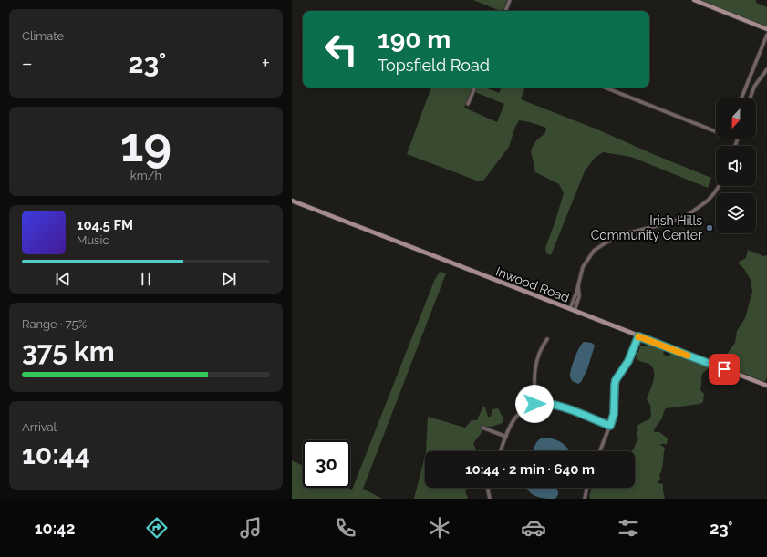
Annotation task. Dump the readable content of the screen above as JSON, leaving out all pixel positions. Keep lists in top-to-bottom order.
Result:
{
  "streets": {
    "street": ["Inwood Road"]
  },
  "places": ["Irish Hills Community Center"],
  "north": "bottom",
  "page": {
    "tile": [
      "Climate",
      ["19", "km/h"],
      ["Range · 75%", "375 km"],
      ["Arrival", "10:44"]
    ],
    "turn": ["190 m", "Topsfield Road"],
    "heat": ["−", "23°", "+"],
    "song": ["104.5 FM", "Music"],
    "limit": "30",
    "trip": "10:44 · 2 min · 640 m",
    "tabs": ["10:42", "23°"]
  }
}
